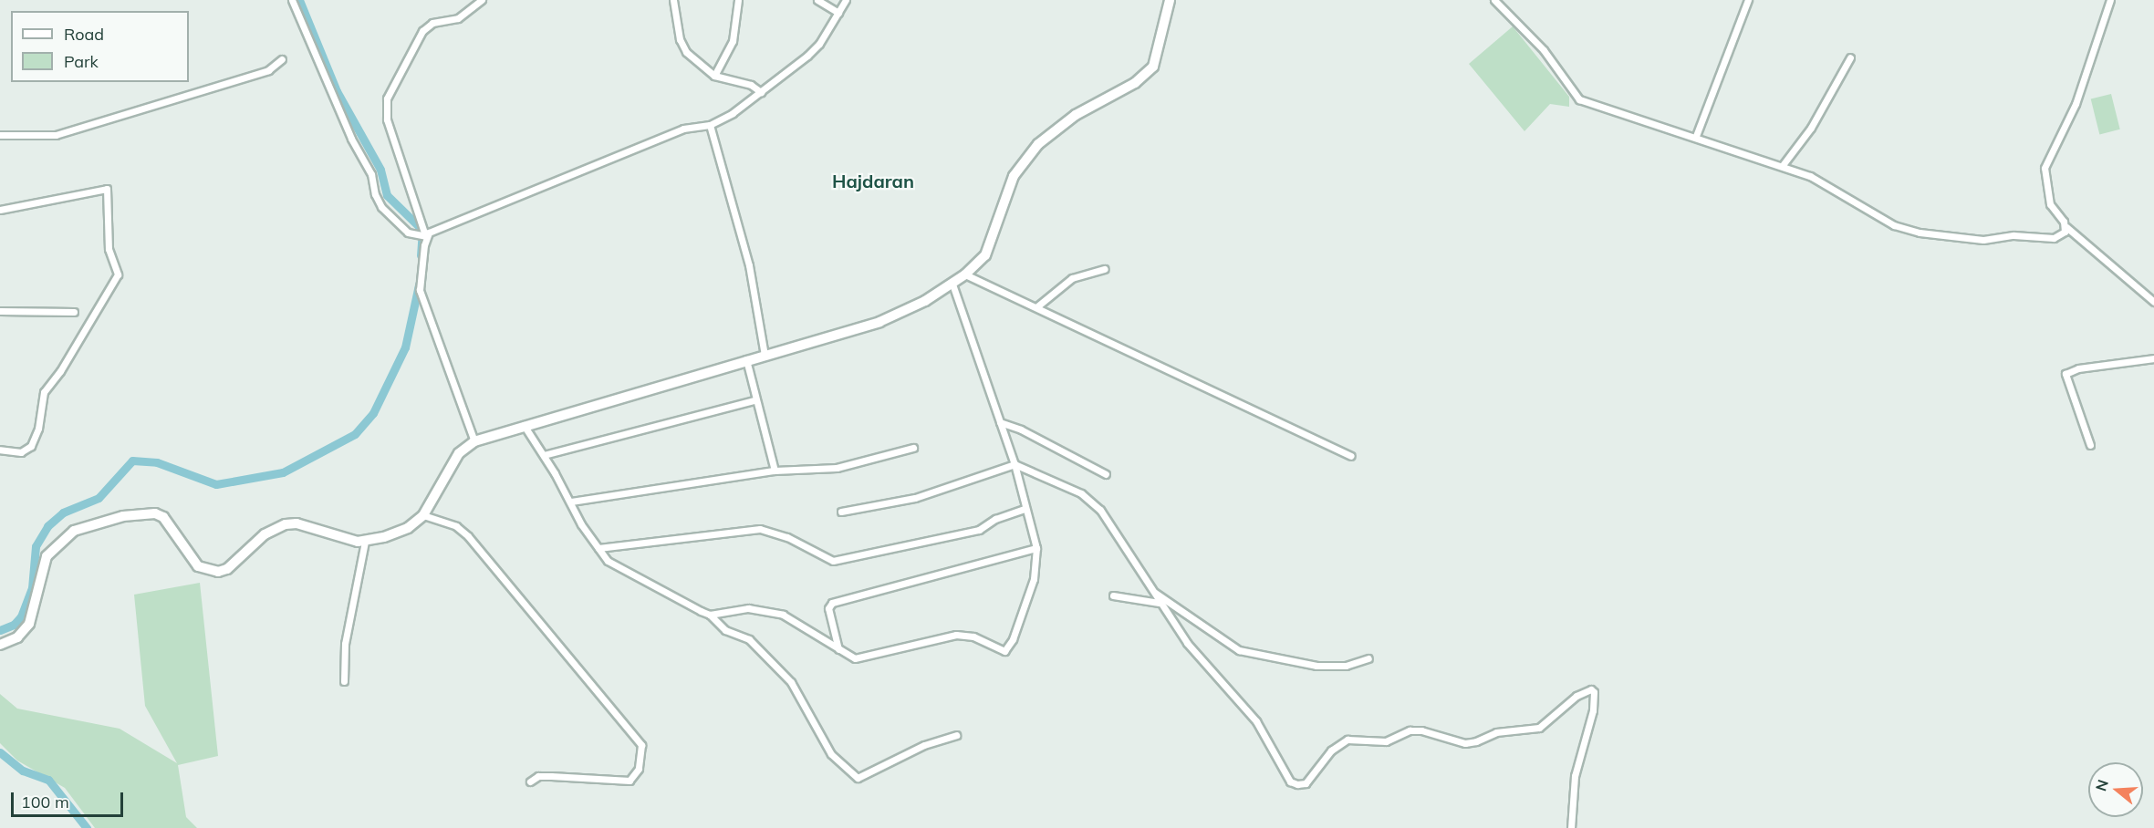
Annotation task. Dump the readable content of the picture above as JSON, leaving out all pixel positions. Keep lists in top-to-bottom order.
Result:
{
  "districts": ["Hajdaran"],
  "legend": ["Road", "Park"],
  "scale_bar": "100 m",
  "north": "left"
}
